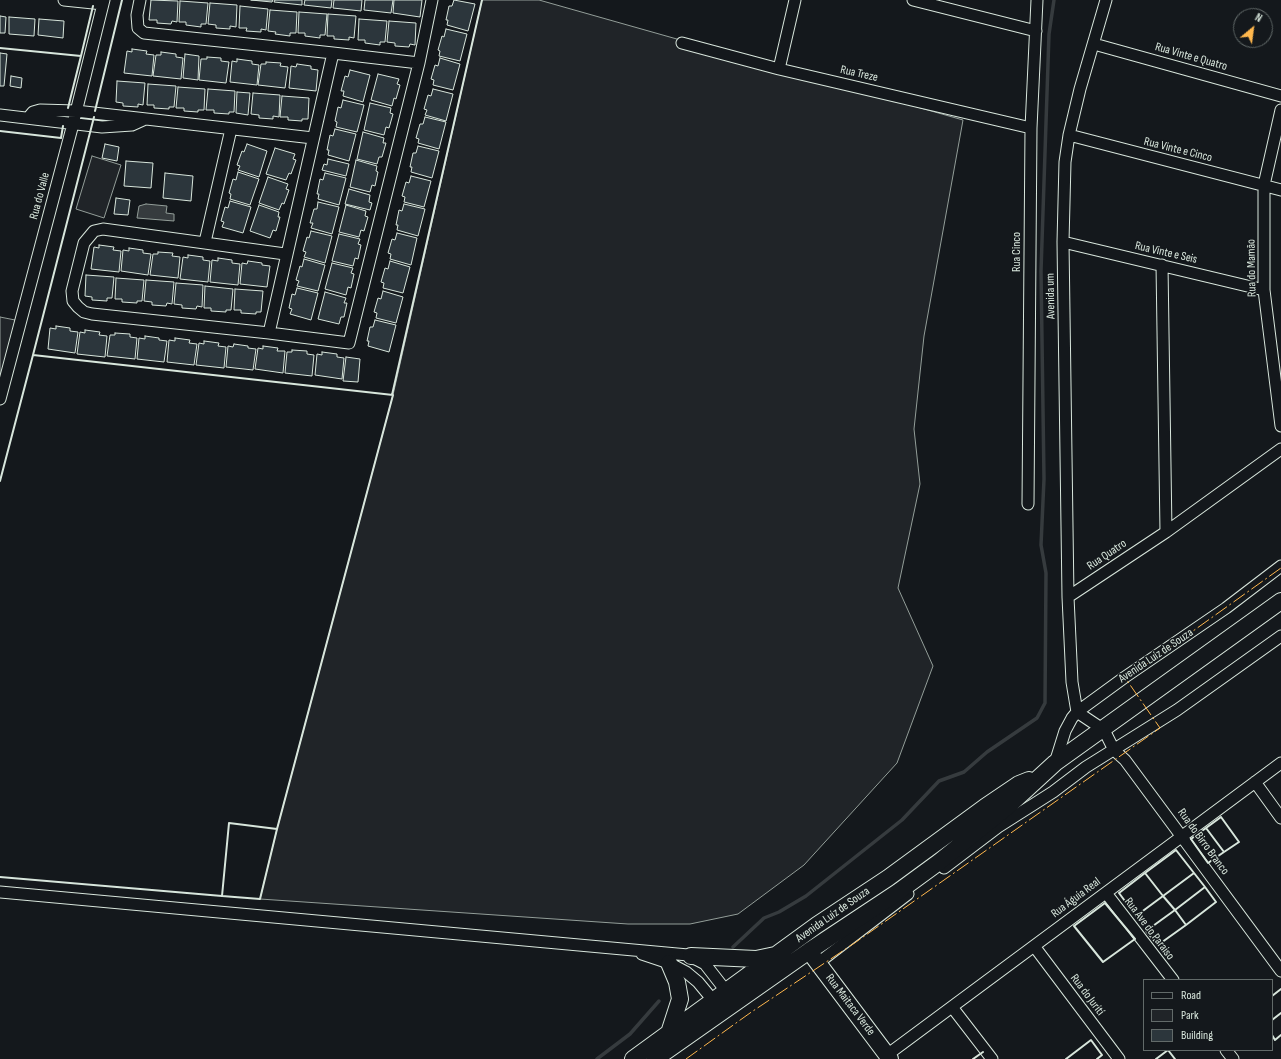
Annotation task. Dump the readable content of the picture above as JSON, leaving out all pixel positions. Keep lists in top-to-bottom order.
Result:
{
  "streets": {
    "main road": ["Avenida Luiz de Souza", "Rua Maitaca Verde"],
    "street": [
      "Rua Vinte e Quatro",
      "Rua Treze",
      "Rua Vinte e Cinco",
      "Rua do Valle",
      "Rua Cinco",
      "Rua Vinte e Seis",
      "Rua do Mamão",
      "Avenida um",
      "Rua Quatro",
      "Rua do Birro Branco",
      "Rua Águia Real",
      "Rua Ave do Paraiso",
      "Rua do Jurití"
    ]
  },
  "crossings": [
    ["Rua Vinte e Quatro", "Avenida um"],
    ["Rua Treze", "Rua Cinco"],
    ["Rua Vinte e Cinco", "Rua do Mamão"],
    ["Rua Vinte e Cinco", "Avenida um"],
    ["Rua Vinte e Seis", "Rua do Mamão"],
    ["Rua Vinte e Seis", "Avenida um"],
    ["Avenida um", "Rua Quatro"],
    ["Avenida Luiz de Souza", "Rua do Birro Branco"],
    ["Avenida Luiz de Souza", "Rua Maitaca Verde"],
    ["Rua do Birro Branco", "Rua Águia Real"],
    ["Rua Águia Real", "Rua Ave do Paraiso"],
    ["Rua Águia Real", "Rua do Jurití"],
    ["Rua Águia Real", "Rua Maitaca Verde"]
  ],
  "legend": ["Road", "Park", "Building"],
  "north": "top right"
}
